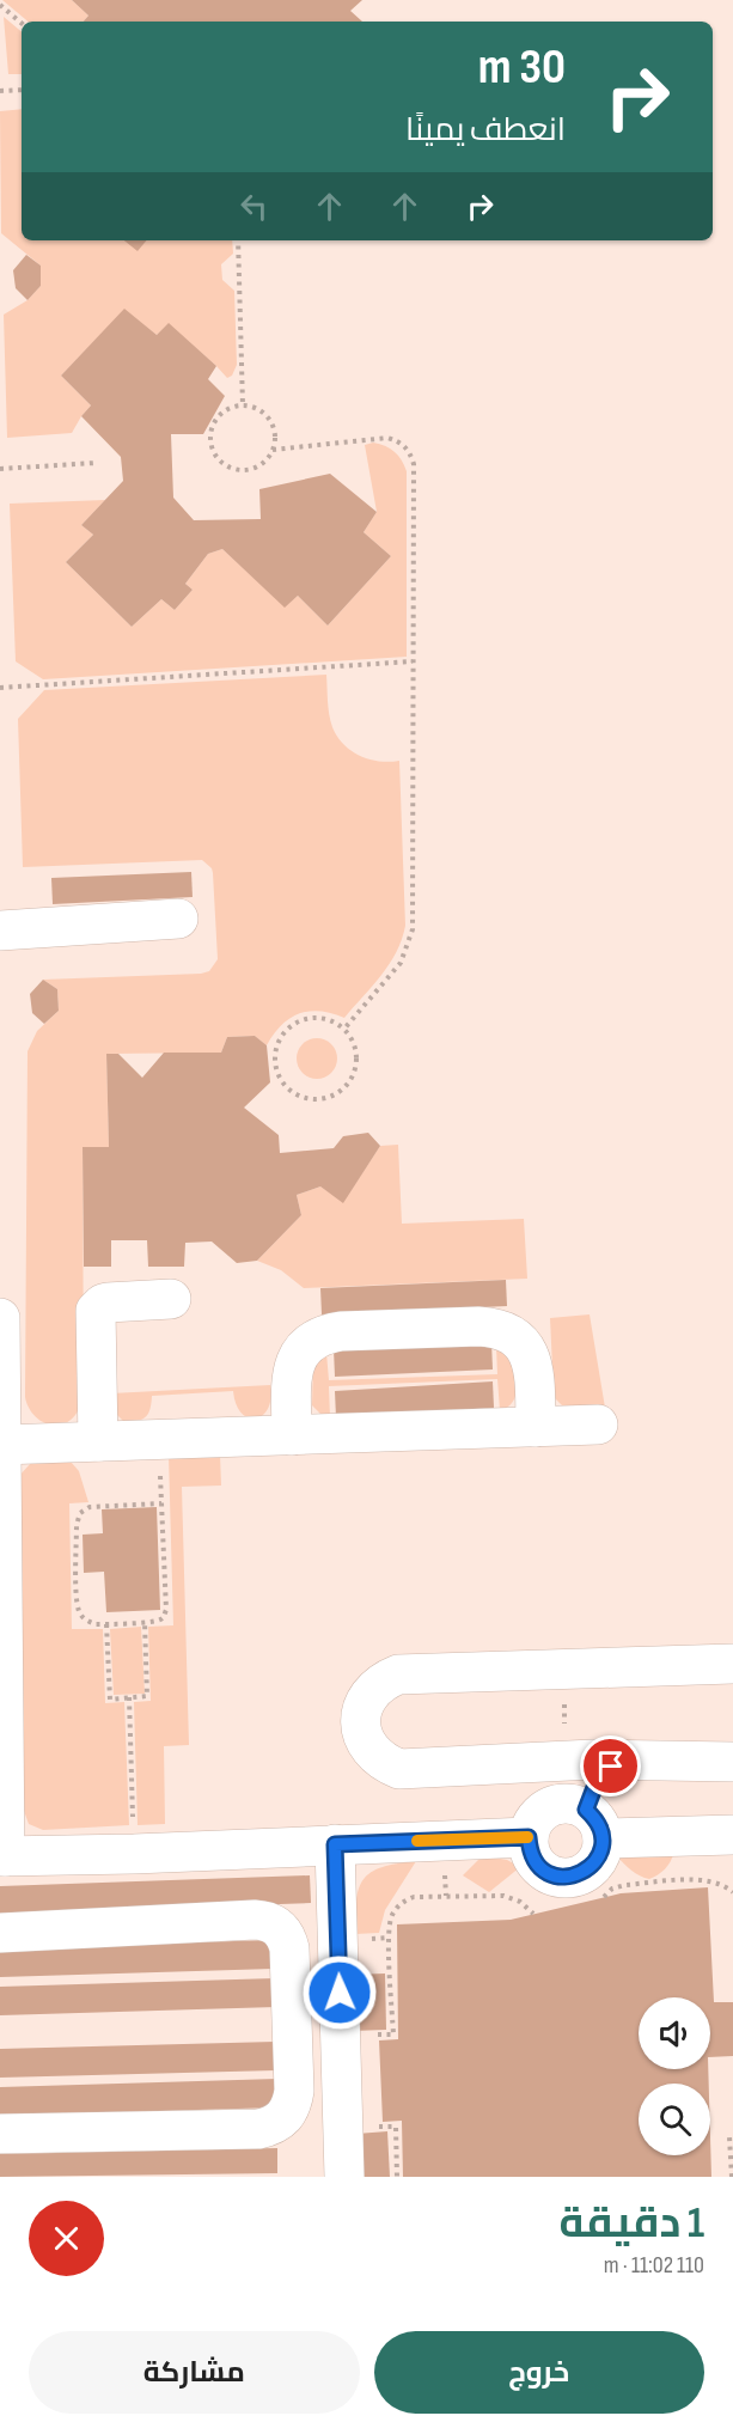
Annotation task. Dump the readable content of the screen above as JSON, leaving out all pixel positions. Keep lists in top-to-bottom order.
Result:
{
  "page": {
    "turn": ["30 m", "انعطف يمينًا"],
    "heading": ["1 دقيقة", "110 m · 11:02"],
    "buttons": ["خروج", "مشاركة"]
  }
}
